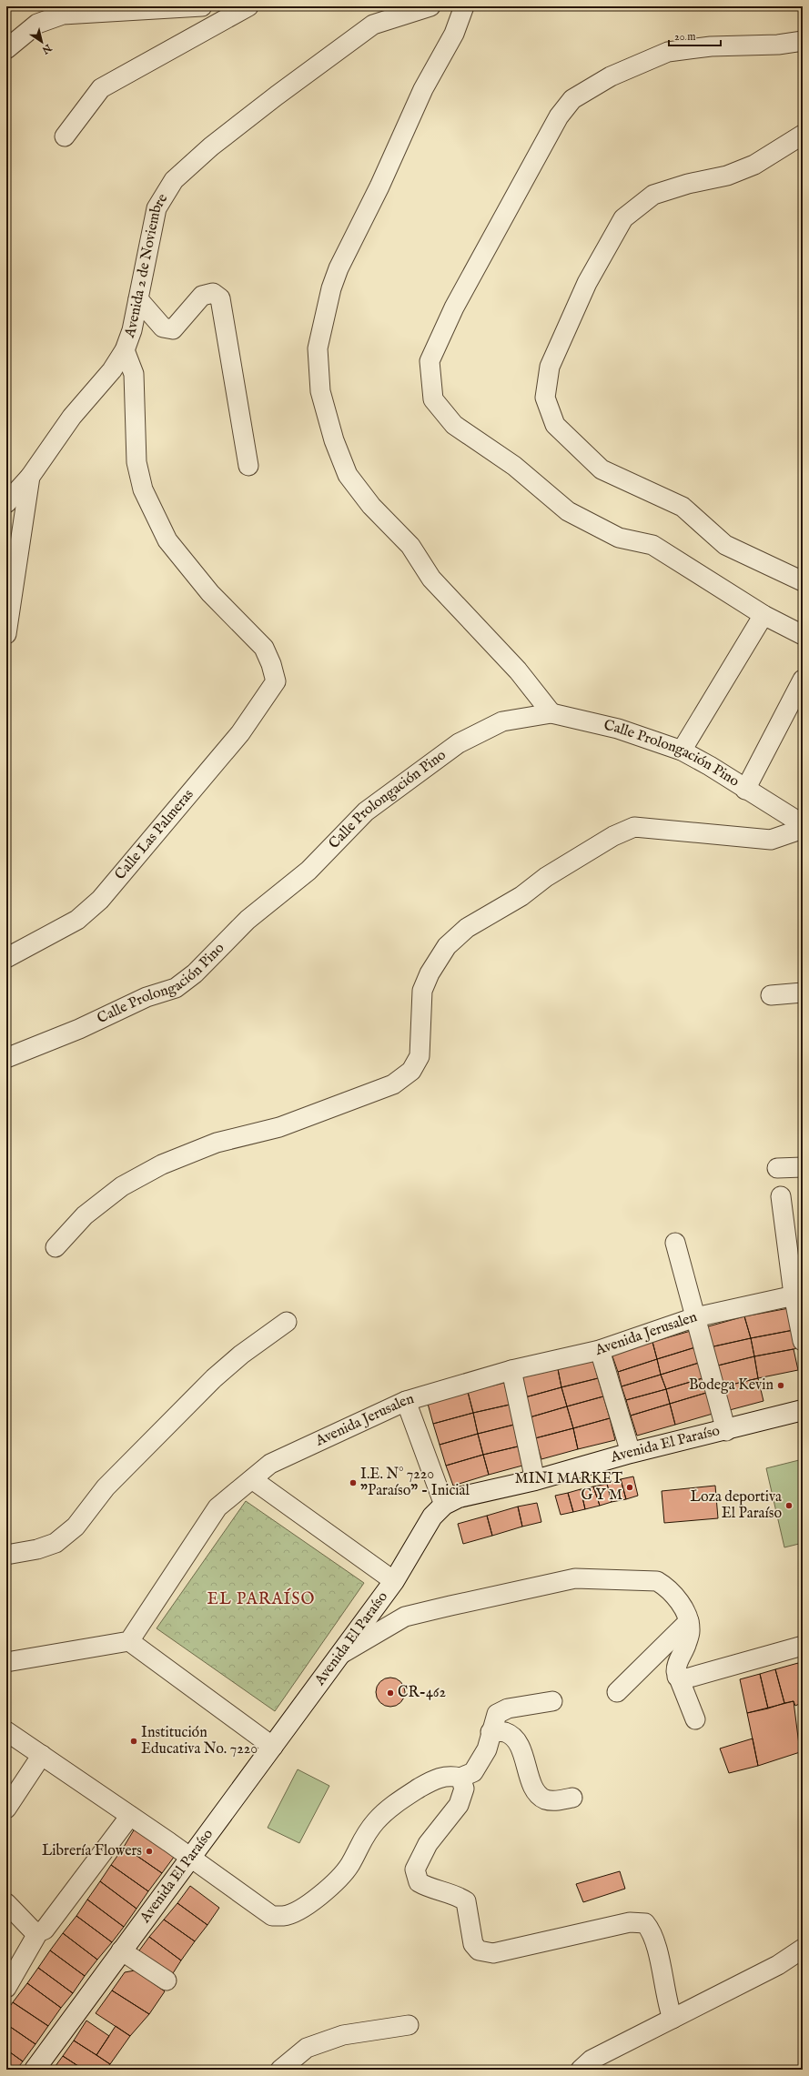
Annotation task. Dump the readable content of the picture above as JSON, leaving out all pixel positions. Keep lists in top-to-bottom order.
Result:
{
  "streets": {
    "street": [
      "Avenida 2 de Noviembre",
      "Calle Prolongación Pino",
      "Calle Las Palmeras",
      "Avenida Jerusalen",
      "Avenida El Paraíso"
    ]
  },
  "crossings": [
    ["Avenida 2 de Noviembre", "Calle Las Palmeras"]
  ],
  "districts": ["EL PARAÍSO"],
  "places": [
    "Bodega Kevin",
    "I.E. N° 7220 \"Paraíso\" - Inicial",
    "MINI MARKET G Y M",
    "Loza deportiva El Paraíso",
    "CR-462",
    "Institución Educativa No. 7220",
    "Librería Flowers"
  ],
  "scale_bar": "20 m",
  "north": "bottom right"
}
